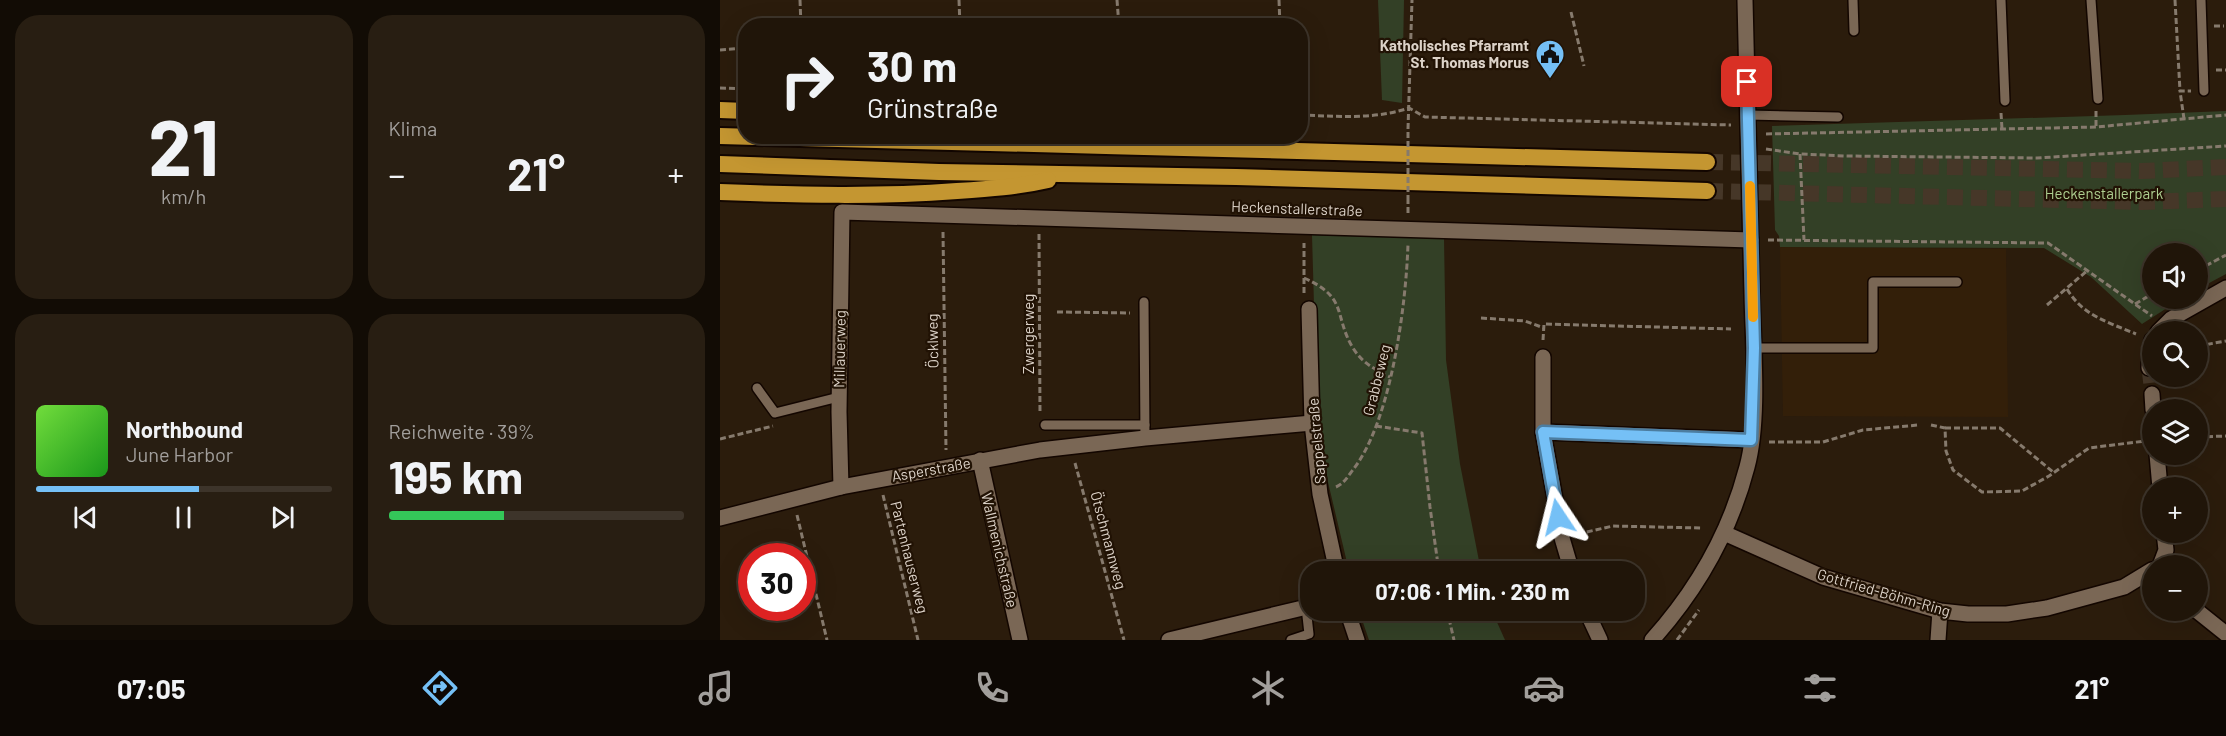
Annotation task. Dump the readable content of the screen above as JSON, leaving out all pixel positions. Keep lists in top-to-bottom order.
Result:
{
  "streets": {
    "highway": ["Heckenstallerstraße"],
    "street": [
      "Millauerweg",
      "Sappelstraße",
      "Asperstraße",
      "Wallmenichstraße",
      "Gottfried-Böhm-Ring"
    ],
    "path": [
      "Zwergerweg",
      "Öcklweg",
      "Grabbeweg",
      "Ötschmannweg",
      "Partenhauserweg"
    ]
  },
  "crossings": [
    ["Heckenstallerstraße", "Zwergerweg"],
    ["Heckenstallerstraße", "Öcklweg"],
    ["Heckenstallerstraße", "Millauerweg"],
    ["Öcklweg", "Asperstraße"],
    ["Millauerweg", "Asperstraße"],
    ["Grabbeweg", "Sappelstraße"],
    ["Sappelstraße", "Asperstraße"],
    ["Asperstraße", "Ötschmannweg"],
    ["Asperstraße", "Wallmenichstraße"],
    ["Asperstraße", "Partenhauserweg"]
  ],
  "parks": ["Heckenstallerpark"],
  "places": {
    "public building": ["Katholisches Pfarramt St. Thomas Morus"]
  },
  "page": {
    "tile": [
      ["21", "km/h"],
      "Klima",
      ["Reichweite · 39%", "195 km"]
    ],
    "turn": ["30 m", "Grünstraße"],
    "heat": ["−", "21°", "+"],
    "map_buttons": ["+", "−"],
    "song": ["Northbound", "June Harbor"],
    "limit": "30",
    "trip": "07:06 · 1 Min. · 230 m",
    "tabs": ["07:05", "21°"]
  }
}
